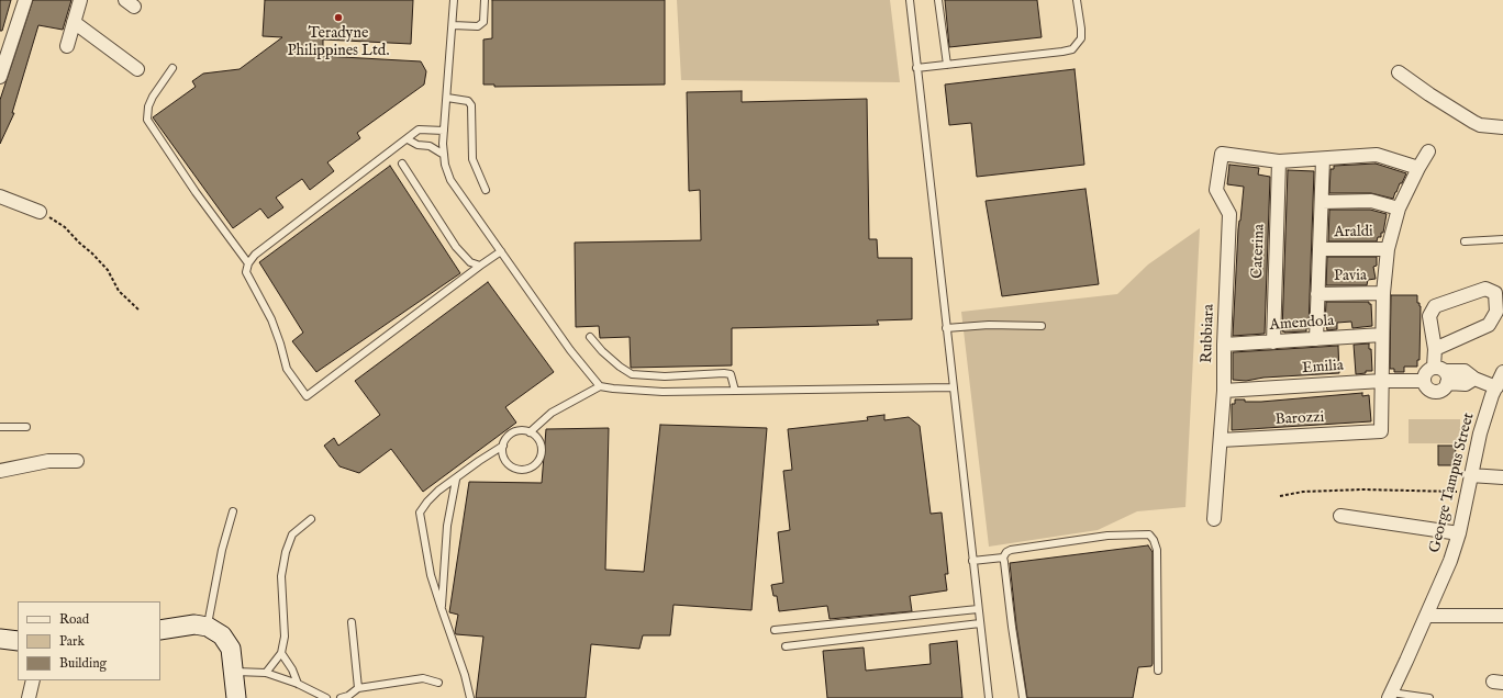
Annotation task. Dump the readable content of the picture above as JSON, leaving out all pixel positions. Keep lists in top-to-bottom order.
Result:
{
  "streets": {
    "street": [
      "Araldi",
      "Caterina",
      "Pavia",
      "Amendola",
      "Rubbiara",
      "Emilia",
      "Barozzi",
      "George Tampus Street"
    ]
  },
  "crossings": [
    ["Caterina", "Amendola"],
    ["Caterina", "Rubbiara"],
    ["Amendola", "Rubbiara"],
    ["Rubbiara", "Emilia"],
    ["Rubbiara", "Barozzi"],
    ["Emilia", "Barozzi"]
  ],
  "places": ["Teradyne Philippines Ltd."],
  "legend": ["Road", "Park", "Building"]
}
